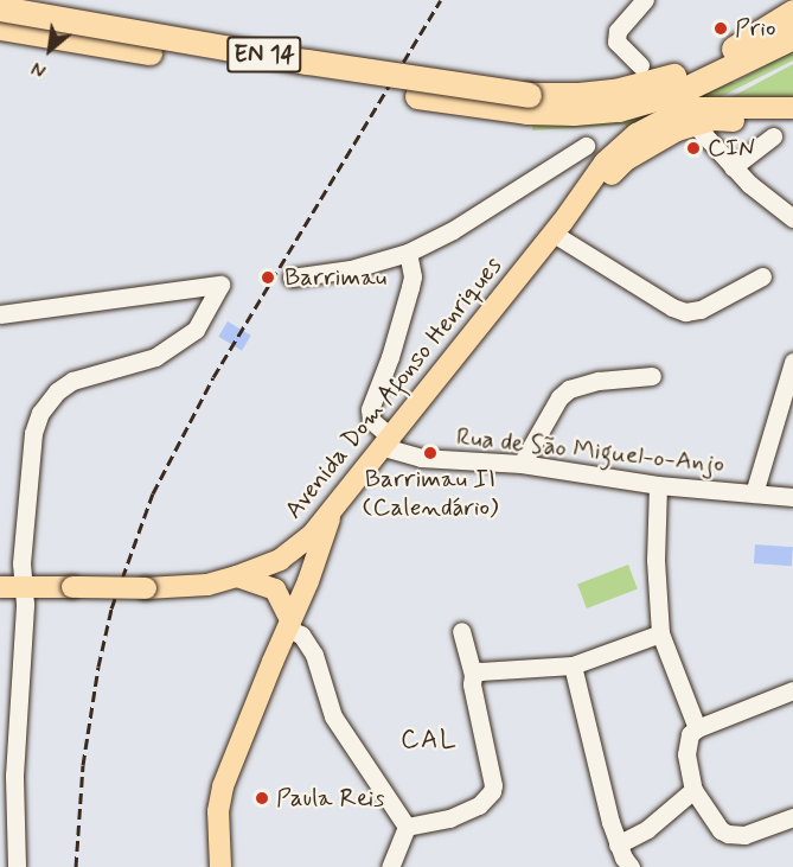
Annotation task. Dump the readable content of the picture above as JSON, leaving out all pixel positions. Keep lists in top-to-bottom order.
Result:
{
  "streets": {
    "highway": ["EN 14"],
    "main road": ["Avenida Dom Afonso Henriques"],
    "street": ["Rua de São Miguel-o-Anjo"]
  },
  "crossings": [
    ["Avenida Dom Afonso Henriques", "Rua de São Miguel-o-Anjo"]
  ],
  "districts": ["CAL"],
  "places": [
    "Prio",
    "CIN",
    "Barrimau",
    "Barrimau II (Calendário)",
    "Paula Reis"
  ],
  "north": "bottom left"
}
